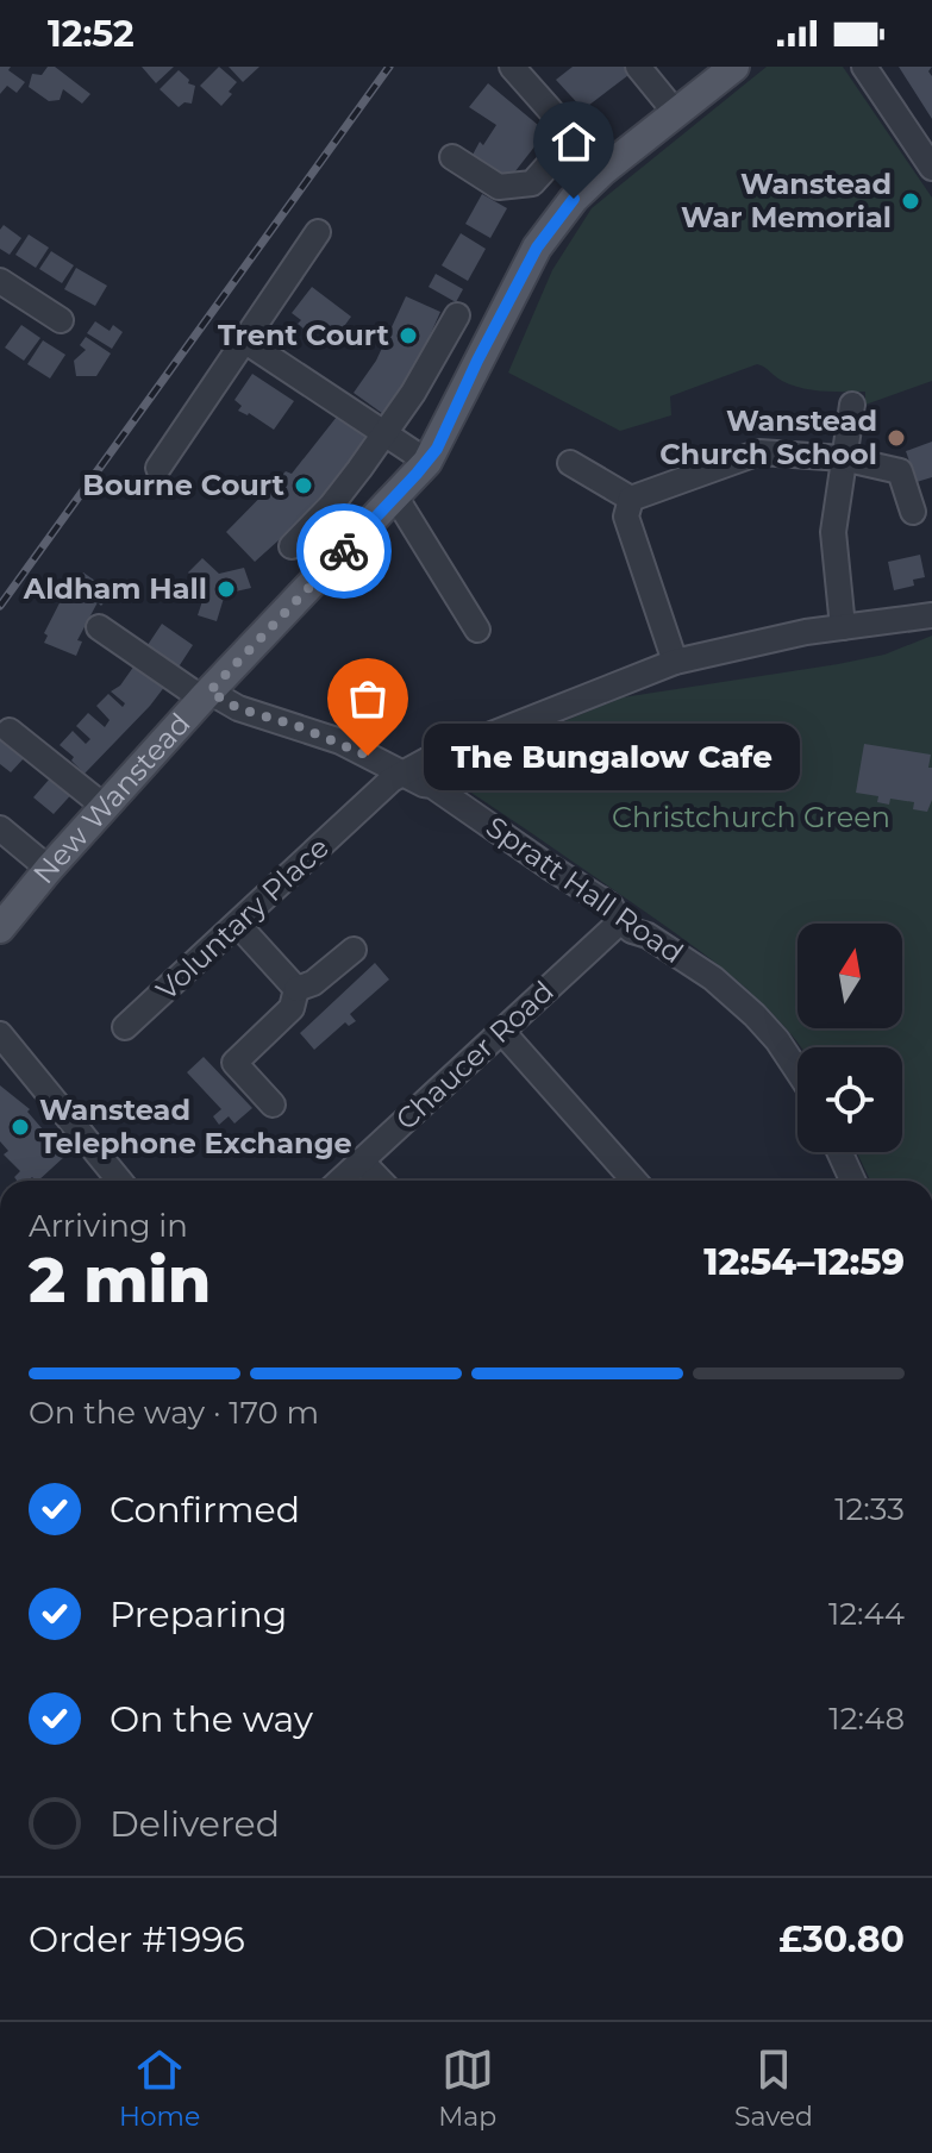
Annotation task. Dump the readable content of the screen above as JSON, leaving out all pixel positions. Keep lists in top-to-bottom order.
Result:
{
  "streets": {
    "main road": ["New Wanstead"],
    "street": ["Spratt Hall Road", "Voluntary Place", "Chaucer Road"]
  },
  "crossings": [
    ["New Wanstead", "Spratt Hall Road"],
    ["Spratt Hall Road", "Voluntary Place"],
    ["Spratt Hall Road", "Chaucer Road"]
  ],
  "parks": ["Christchurch Green"],
  "places": [
    "Wanstead War Memorial",
    "Trent Court",
    "Wanstead Church School",
    "Bourne Court",
    "Aldham Hall",
    "The Bungalow Cafe",
    "Wanstead Telephone Exchange"
  ],
  "north": "top",
  "page": {
    "status": "12:52",
    "bubble": "The Bungalow Cafe",
    "heading": ["2 min", "Arriving in", "12:54–12:59"],
    "panel": ["Order #1996", "£30.80"],
    "bar": "On the way · 170 m",
    "list": [
      ["Confirmed", "12:33"],
      ["Preparing", "12:44"],
      ["On the way", "12:48"],
      "Delivered"
    ],
    "tabs": ["Home", "Map", "Saved"]
  }
}
